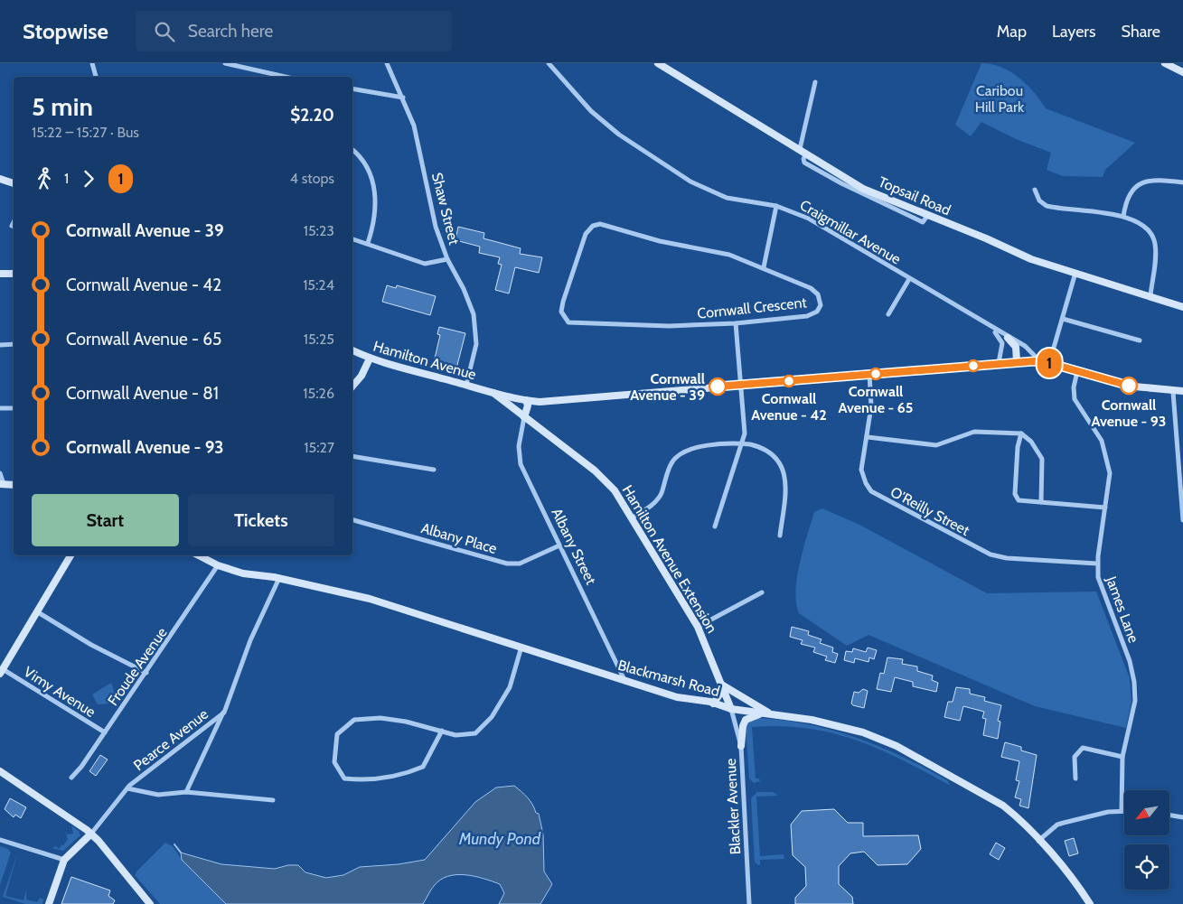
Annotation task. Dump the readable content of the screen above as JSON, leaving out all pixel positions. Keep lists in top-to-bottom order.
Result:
{
  "streets": {
    "street": [
      "Topsail Road",
      "Shaw Street",
      "Craigmillar Avenue",
      "Cornwall Crescent",
      "Hamilton Avenue",
      "O'Reilly Street",
      "Albany Place",
      "Albany Street",
      "Hamilton Avenue Extension",
      "James Lane",
      "Froude Avenue",
      "Blackmarsh Road",
      "Vimy Avenue",
      "Pearce Avenue",
      "Blackler Avenue"
    ]
  },
  "crossings": [
    ["Shaw Street", "Hamilton Avenue"],
    ["Craigmillar Avenue", "Hamilton Avenue"],
    ["Hamilton Avenue", "O'Reilly Street"],
    ["Hamilton Avenue", "Albany Street"],
    ["Hamilton Avenue", "Hamilton Avenue Extension"],
    ["Hamilton Avenue", "James Lane"],
    ["O'Reilly Street", "James Lane"],
    ["Albany Place", "Albany Street"],
    ["Albany Street", "Hamilton Avenue Extension"],
    ["Albany Street", "Blackmarsh Road"],
    ["Hamilton Avenue Extension", "Blackmarsh Road"],
    ["Hamilton Avenue Extension", "Blackler Avenue"],
    ["Froude Avenue", "Blackmarsh Road"],
    ["Froude Avenue", "Vimy Avenue"],
    ["Blackmarsh Road", "Pearce Avenue"],
    ["Blackmarsh Road", "Blackler Avenue"]
  ],
  "water": ["Mundy Pond"],
  "parks": ["Caribou Hill Park"],
  "places": [
    "Cornwall Avenue - 65",
    "Cornwall Avenue - 42",
    "Cornwall Avenue - 93",
    "Cornwall Avenue - 39"
  ],
  "lines": ["bus line 1"],
  "north": "bottom left",
  "page": {
    "header": "Stopwise",
    "search": "Search here",
    "nav": ["Map", "Layers", "Share"],
    "on_map": "1",
    "heading": ["5 min", "15:22 – 15:27 · Bus", "$2.20"],
    "legs": ["1", "1", "4 stops"],
    "list": [
      {
        "name": "Cornwall Avenue - 39",
        "value": "15:23"
      },
      {
        "name": "Cornwall Avenue - 42",
        "value": "15:24"
      },
      {
        "name": "Cornwall Avenue - 65",
        "value": "15:25"
      },
      {
        "name": "Cornwall Avenue - 81",
        "value": "15:26"
      },
      {
        "name": "Cornwall Avenue - 93",
        "value": "15:27"
      }
    ],
    "buttons": ["Start", "Tickets"]
  }
}
